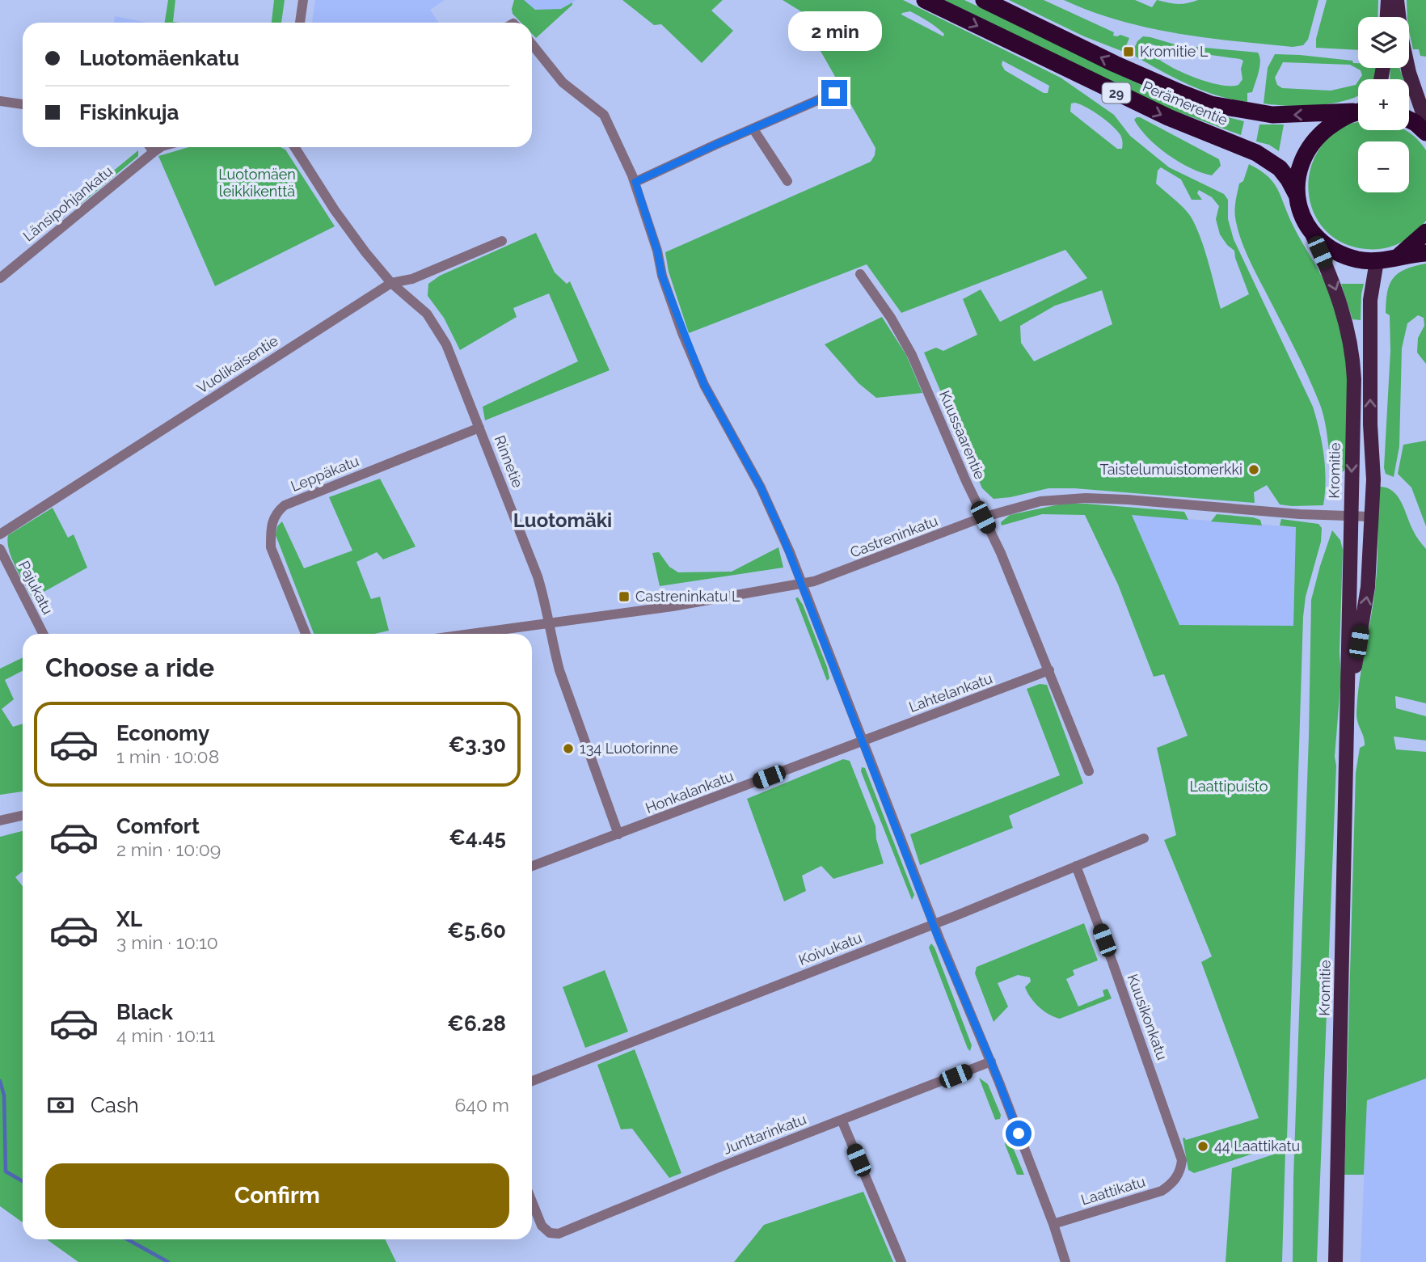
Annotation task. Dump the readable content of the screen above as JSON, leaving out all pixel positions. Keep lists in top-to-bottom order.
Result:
{
  "streets": {
    "highway": ["29", "Perämerentie"],
    "main road": ["Kromitie"],
    "street": [
      "Länsipohjankatu",
      "Vuolikaisentie",
      "Kuussaarentie",
      "Rinnetie",
      "Leppäkatu",
      "Castreninkatu",
      "Pajukatu",
      "Lahtelankatu",
      "Honkalankatu",
      "Koivukatu",
      "Kuusikonkatu",
      "Junttarinkatu",
      "Laattikatu"
    ]
  },
  "crossings": [
    ["29", "Perämerentie"],
    ["29", "Kromitie"],
    ["Vuolikaisentie", "Rinnetie"],
    ["Kuussaarentie", "Castreninkatu"],
    ["Kuussaarentie", "Lahtelankatu"],
    ["Rinnetie", "Leppäkatu"],
    ["Rinnetie", "Castreninkatu"],
    ["Rinnetie", "Honkalankatu"],
    ["Kromitie", "Castreninkatu"],
    ["Lahtelankatu", "Honkalankatu"],
    ["Koivukatu", "Kuusikonkatu"],
    ["Kuusikonkatu", "Laattikatu"]
  ],
  "districts": ["Luotomäki"],
  "parks": ["Luotomäen leikkikenttä", "Laattipuisto"],
  "places": {
    "transit": ["Kromitie L", "Castreninkatu L"],
    "other": ["Taistelumuistomerkki", "134 Luotorinne", "44 Laattikatu"]
  },
  "page": {
    "bubble": "2 min",
    "map_buttons": ["+", "−"],
    "banner": ["Luotomäenkatu", "Fiskinkuja"],
    "heading": "Choose a ride",
    "list": [
      {
        "name": "Economy",
        "note": "1 min · 10:08",
        "value": "€3.30"
      },
      {
        "name": "Comfort",
        "note": "2 min · 10:09",
        "value": "€4.45"
      },
      {
        "name": "XL",
        "note": "3 min · 10:10",
        "value": "€5.60"
      },
      {
        "name": "Black",
        "note": "4 min · 10:11",
        "value": "€6.28"
      }
    ],
    "pay": ["Cash", "640 m"],
    "buttons": "Confirm"
  }
}
